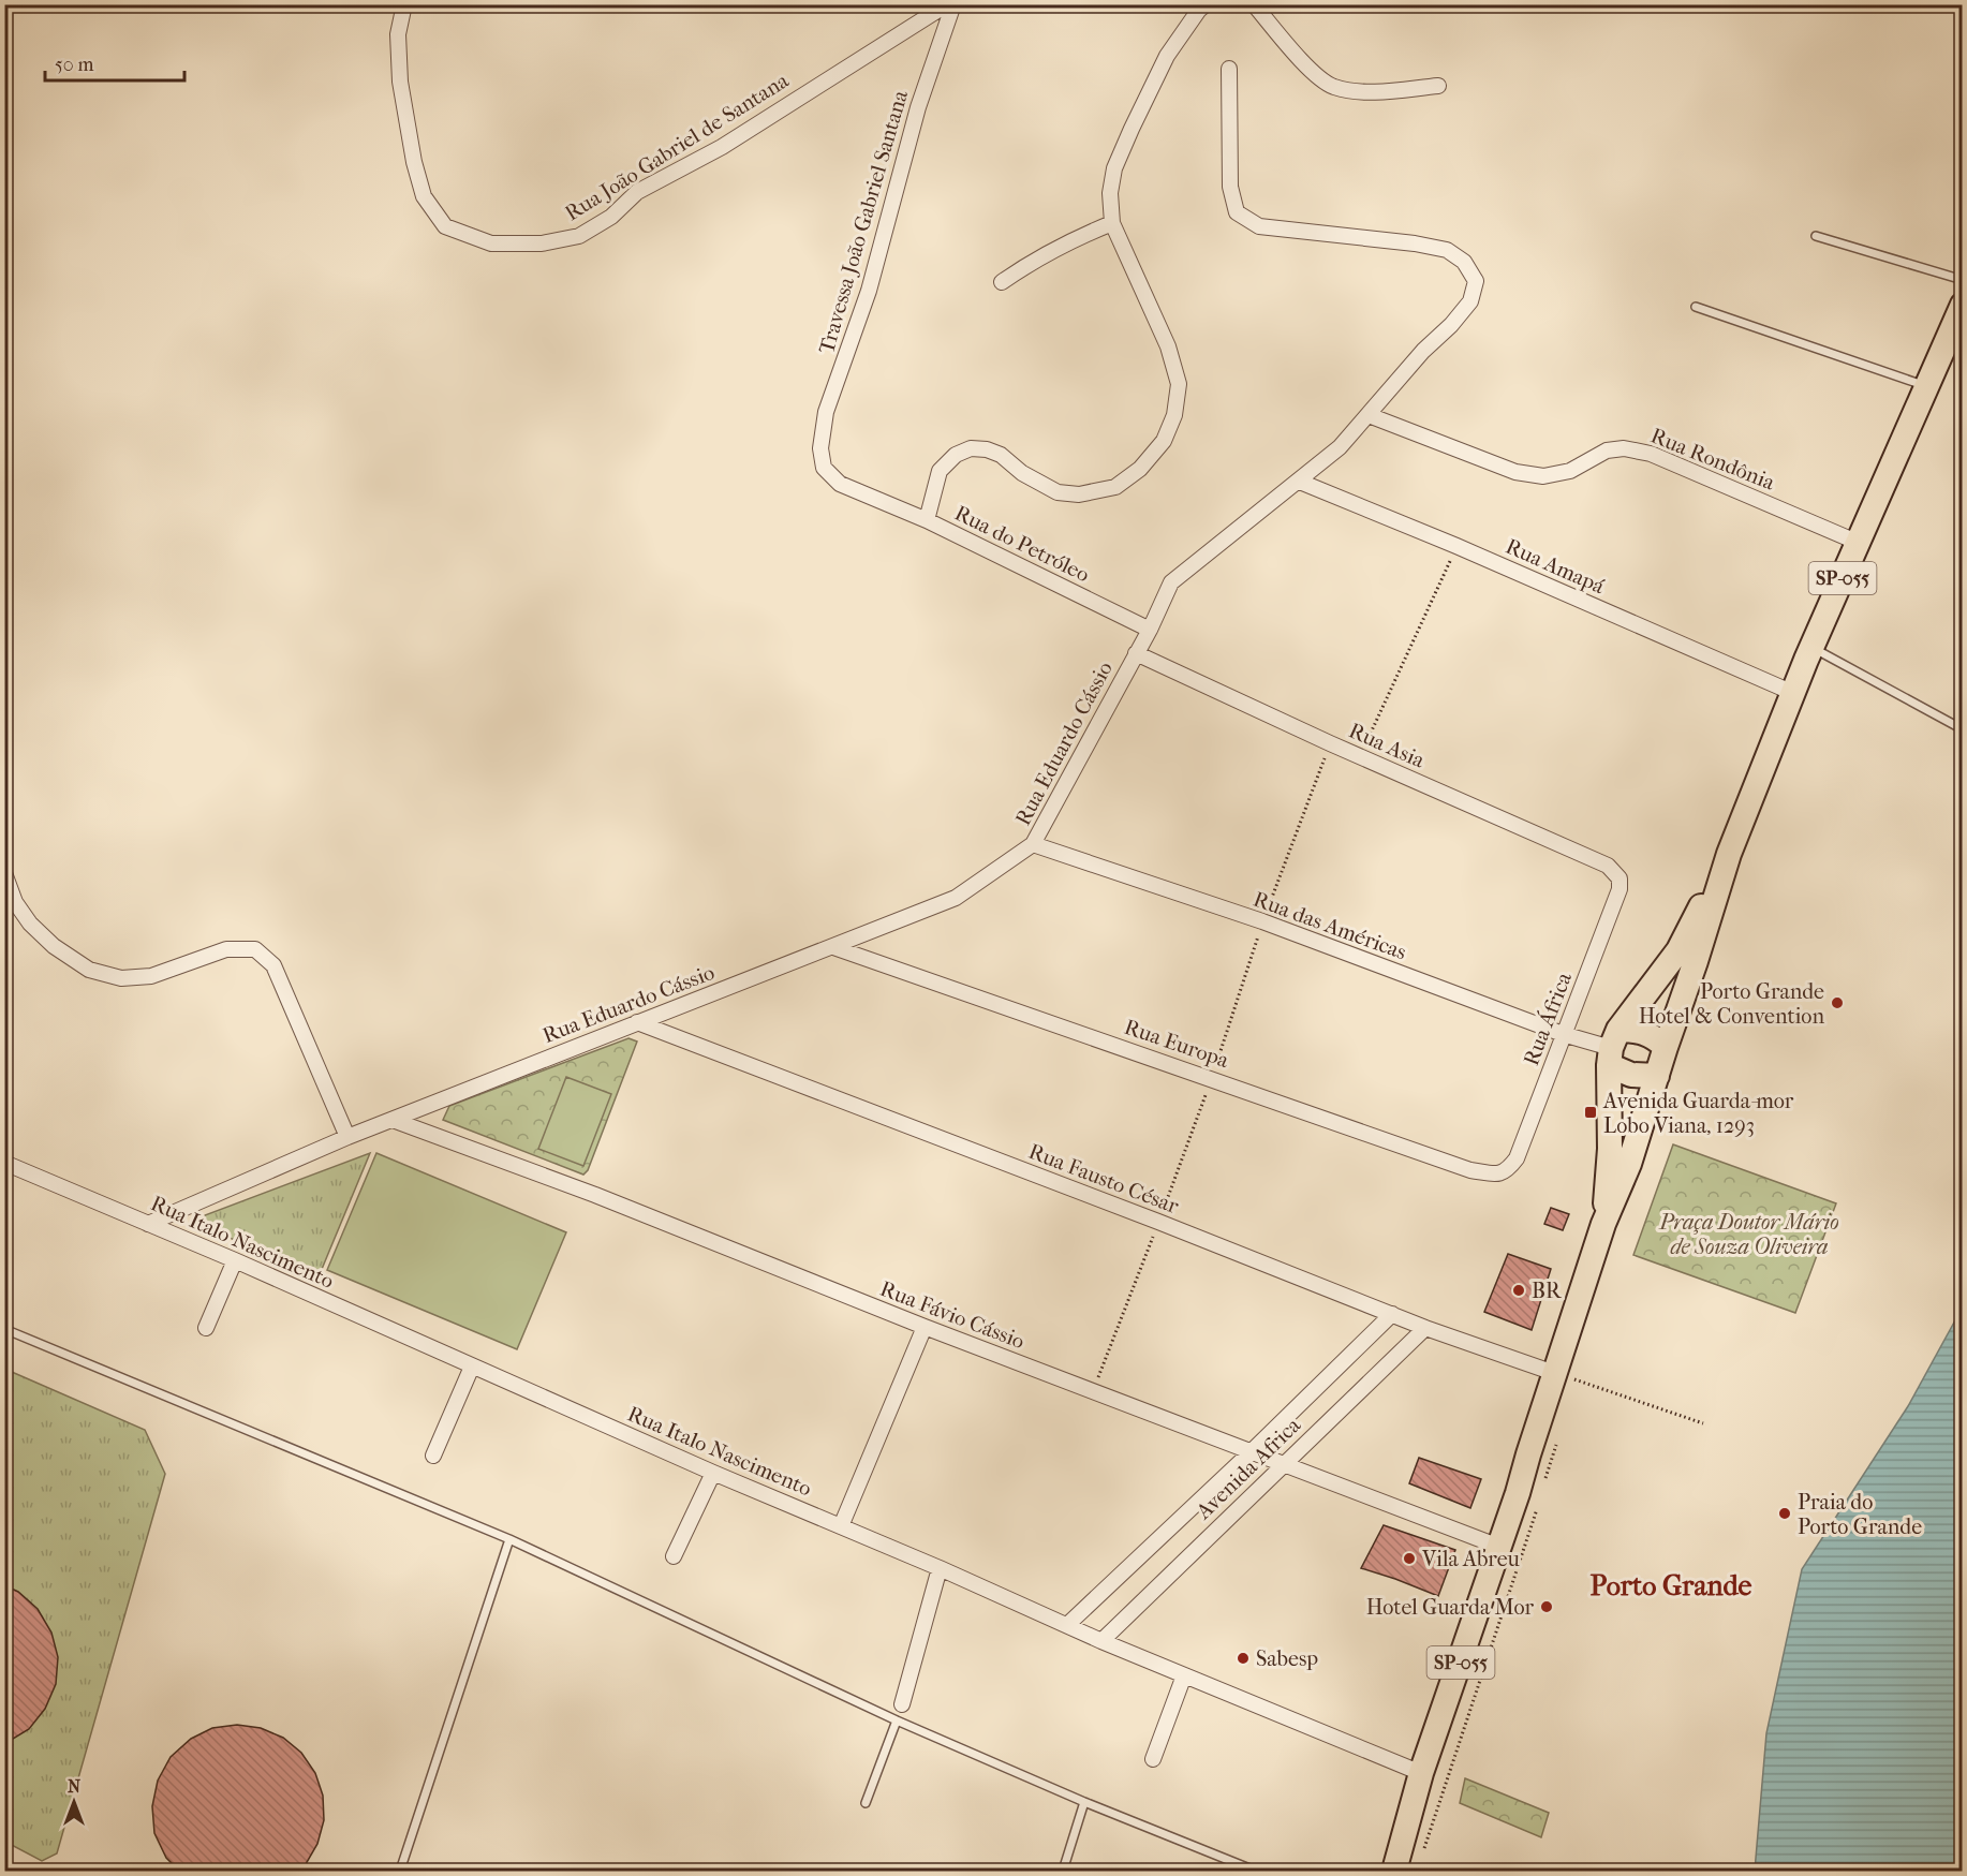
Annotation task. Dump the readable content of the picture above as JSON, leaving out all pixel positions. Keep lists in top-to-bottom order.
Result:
{
  "streets": {
    "main road": ["SP-055"],
    "street": [
      "Rua João Gabriel de Santana",
      "Travessa João Gabriel Santana",
      "Rua Rondônia",
      "Rua do Petróleo",
      "Rua Amapá",
      "Rua Eduardo Cássio",
      "Rua Asia",
      "Rua das Américas",
      "Rua África",
      "Rua Europa",
      "Rua Fausto César",
      "Rua Italo Nascimento",
      "Rua Fávio Cássio",
      "Avenida Africa"
    ]
  },
  "crossings": [
    ["Travessa João Gabriel Santana", "Rua do Petróleo"],
    ["Rua Rondônia", "SP-055"],
    ["Rua Rondônia", "Rua Eduardo Cássio"],
    ["Rua do Petróleo", "Rua Eduardo Cássio"],
    ["Rua Amapá", "SP-055"],
    ["Rua Amapá", "Rua Eduardo Cássio"],
    ["SP-055", "Rua das Américas"],
    ["SP-055", "Rua Fausto César"],
    ["SP-055", "Rua Italo Nascimento"],
    ["SP-055", "Rua Fávio Cássio"],
    ["Rua Eduardo Cássio", "Rua Asia"],
    ["Rua Eduardo Cássio", "Rua das Américas"],
    ["Rua Eduardo Cássio", "Rua Europa"],
    ["Rua Eduardo Cássio", "Rua Fausto César"],
    ["Rua Eduardo Cássio", "Rua Italo Nascimento"],
    ["Rua Eduardo Cássio", "Rua Fávio Cássio"],
    ["Rua Asia", "Rua África"],
    ["Rua das Américas", "Rua África"],
    ["Rua África", "Rua Europa"],
    ["Rua Fausto César", "Avenida Africa"],
    ["Rua Italo Nascimento", "Avenida Africa"],
    ["Rua Fávio Cássio", "Avenida Africa"]
  ],
  "districts": ["Porto Grande"],
  "parks": ["Praça Doutor Mário de Souza Oliveira"],
  "places": {
    "other": [
      "Porto Grande Hotel & Convention",
      "BR",
      "Praia do Porto Grande",
      "Vila Abreu",
      "Hotel Guarda Mor",
      "Sabesp"
    ],
    "transit": ["Avenida Guarda-mor Lobo Viana, 1293"]
  },
  "scale_bar": "50 m",
  "north": "top"
}
